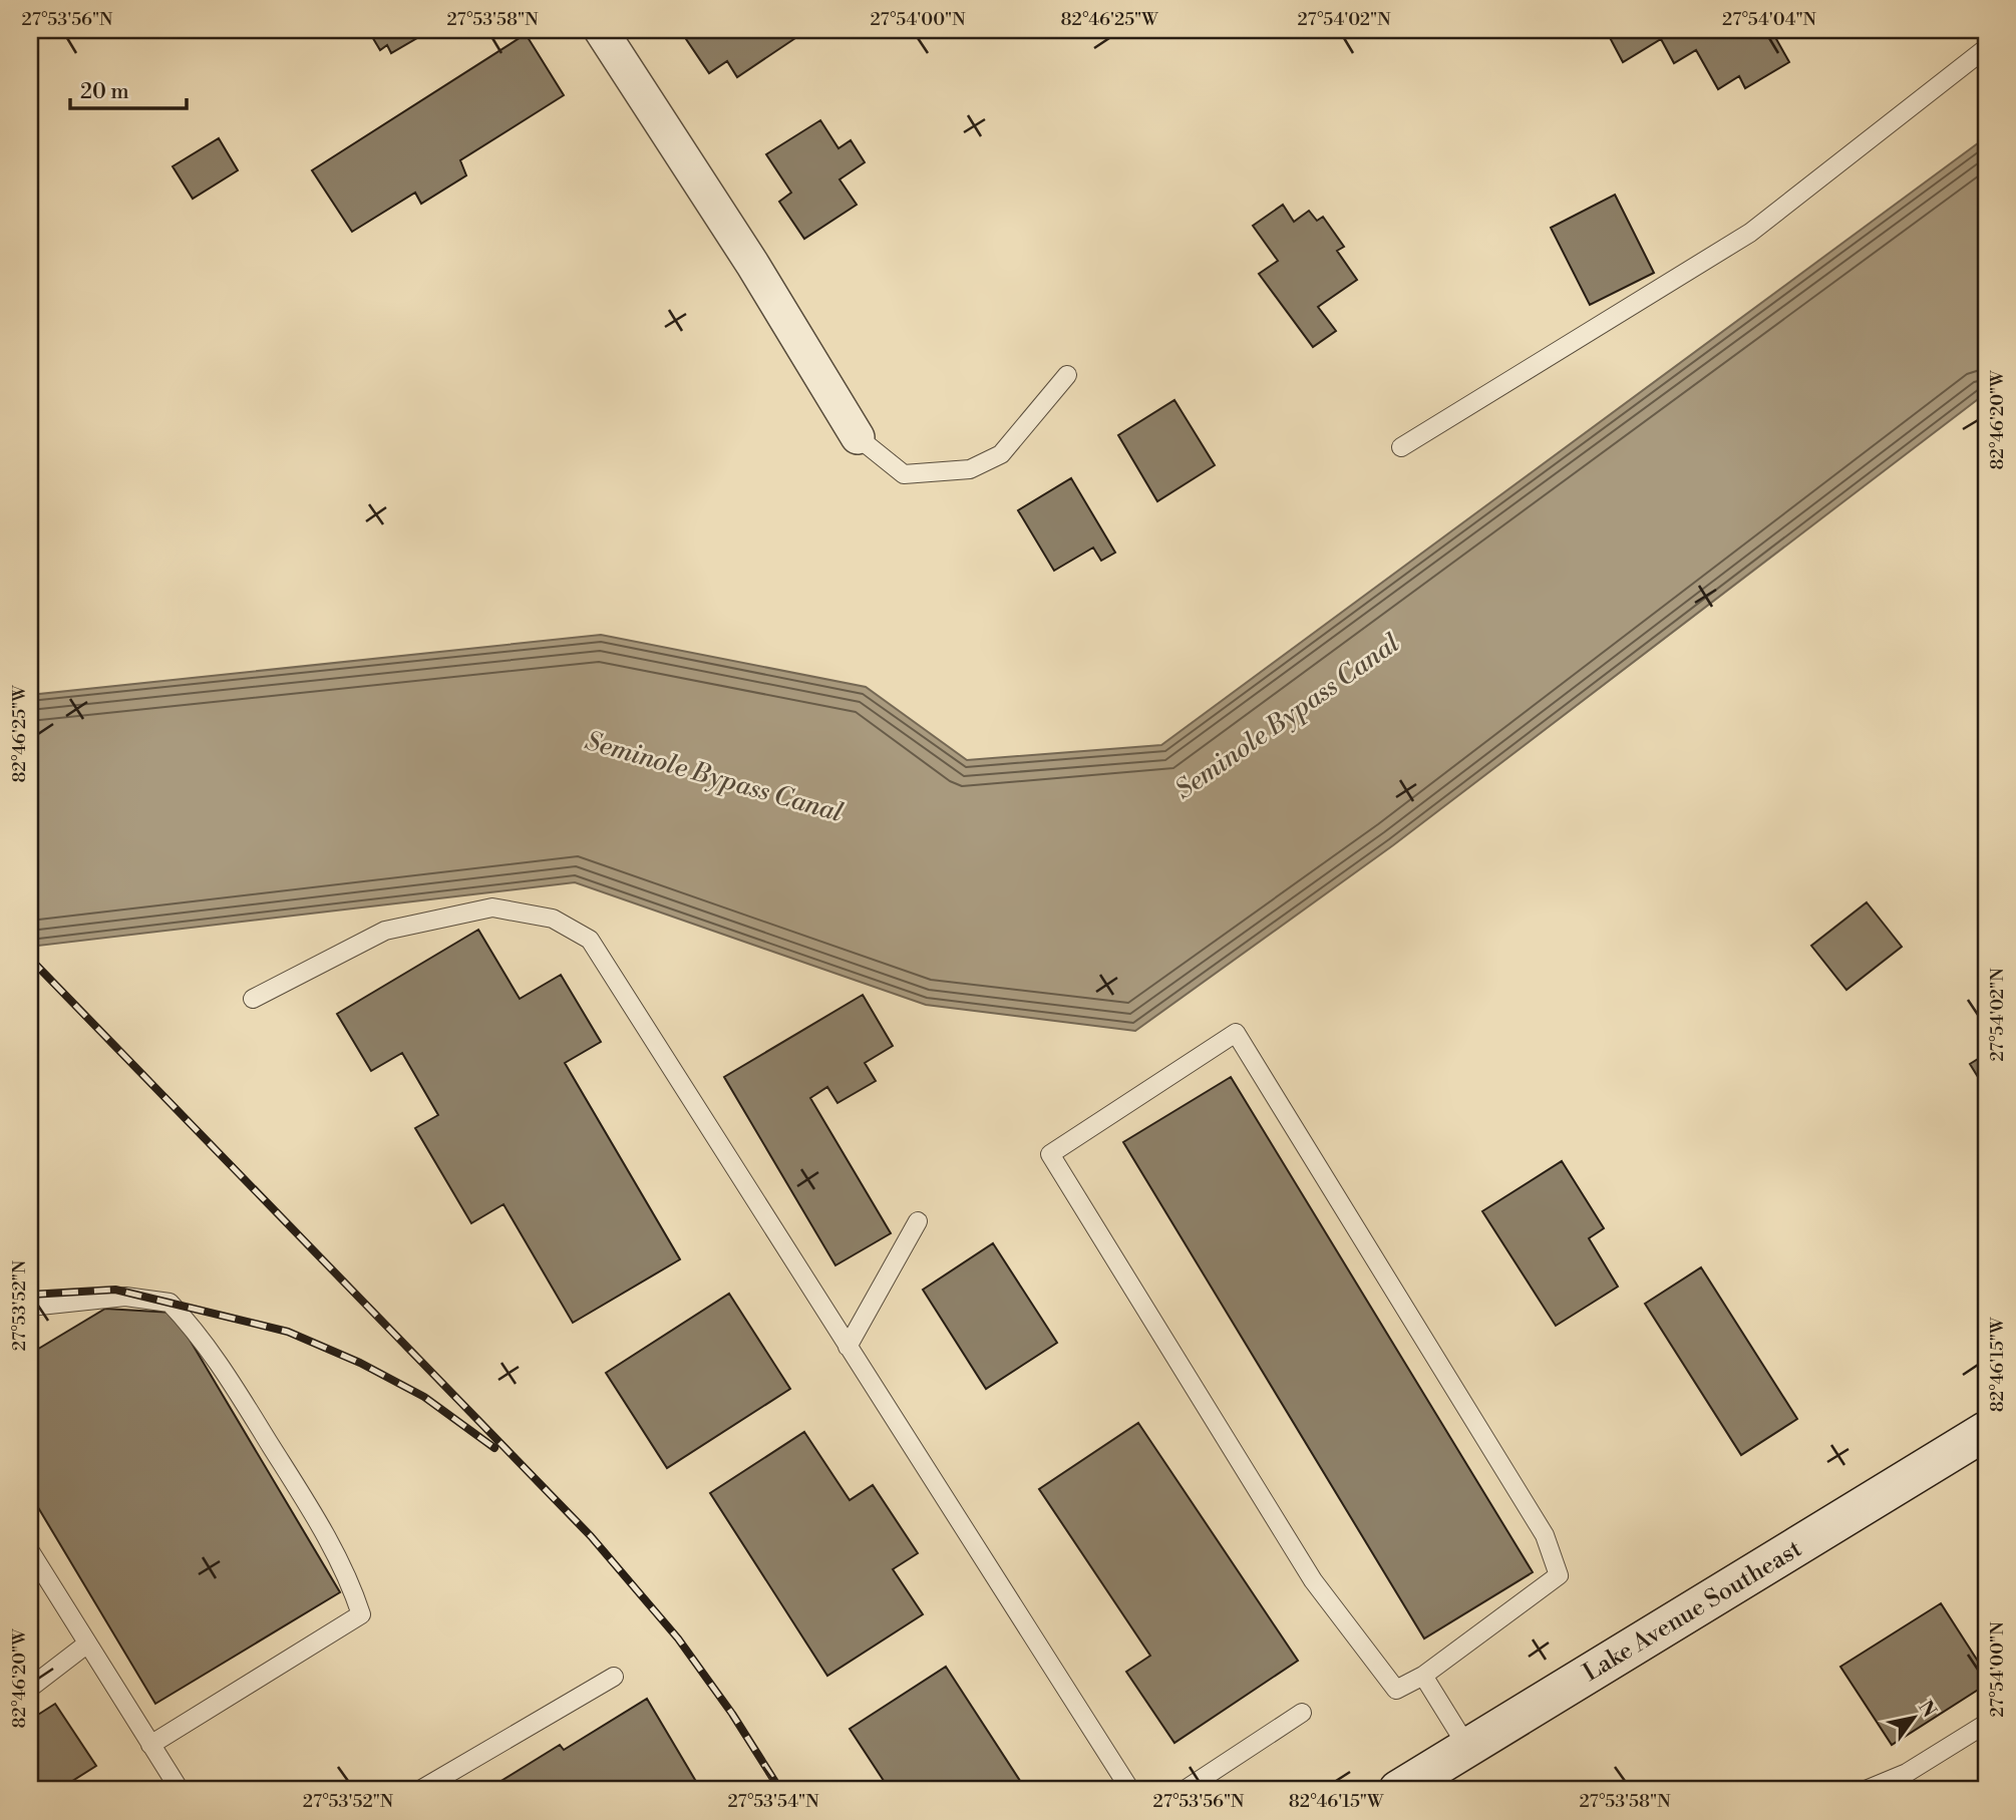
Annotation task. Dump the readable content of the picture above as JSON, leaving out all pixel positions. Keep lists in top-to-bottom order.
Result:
{
  "streets": {
    "street": ["Lake Avenue Southeast"]
  },
  "water": ["Seminole Bypass Canal"],
  "scale_bar": "20 m",
  "north": "top right",
  "coordinates": [
    "27°53'56\"N",
    "27°53'58\"N",
    "27°54'00\"N",
    "82°46'25\"W",
    "27°54'02\"N",
    "27°54'04\"N",
    "82°46'20\"W",
    "27°53'52\"N",
    "82°46'15\"W",
    "27°53'54\"N"
  ]
}
